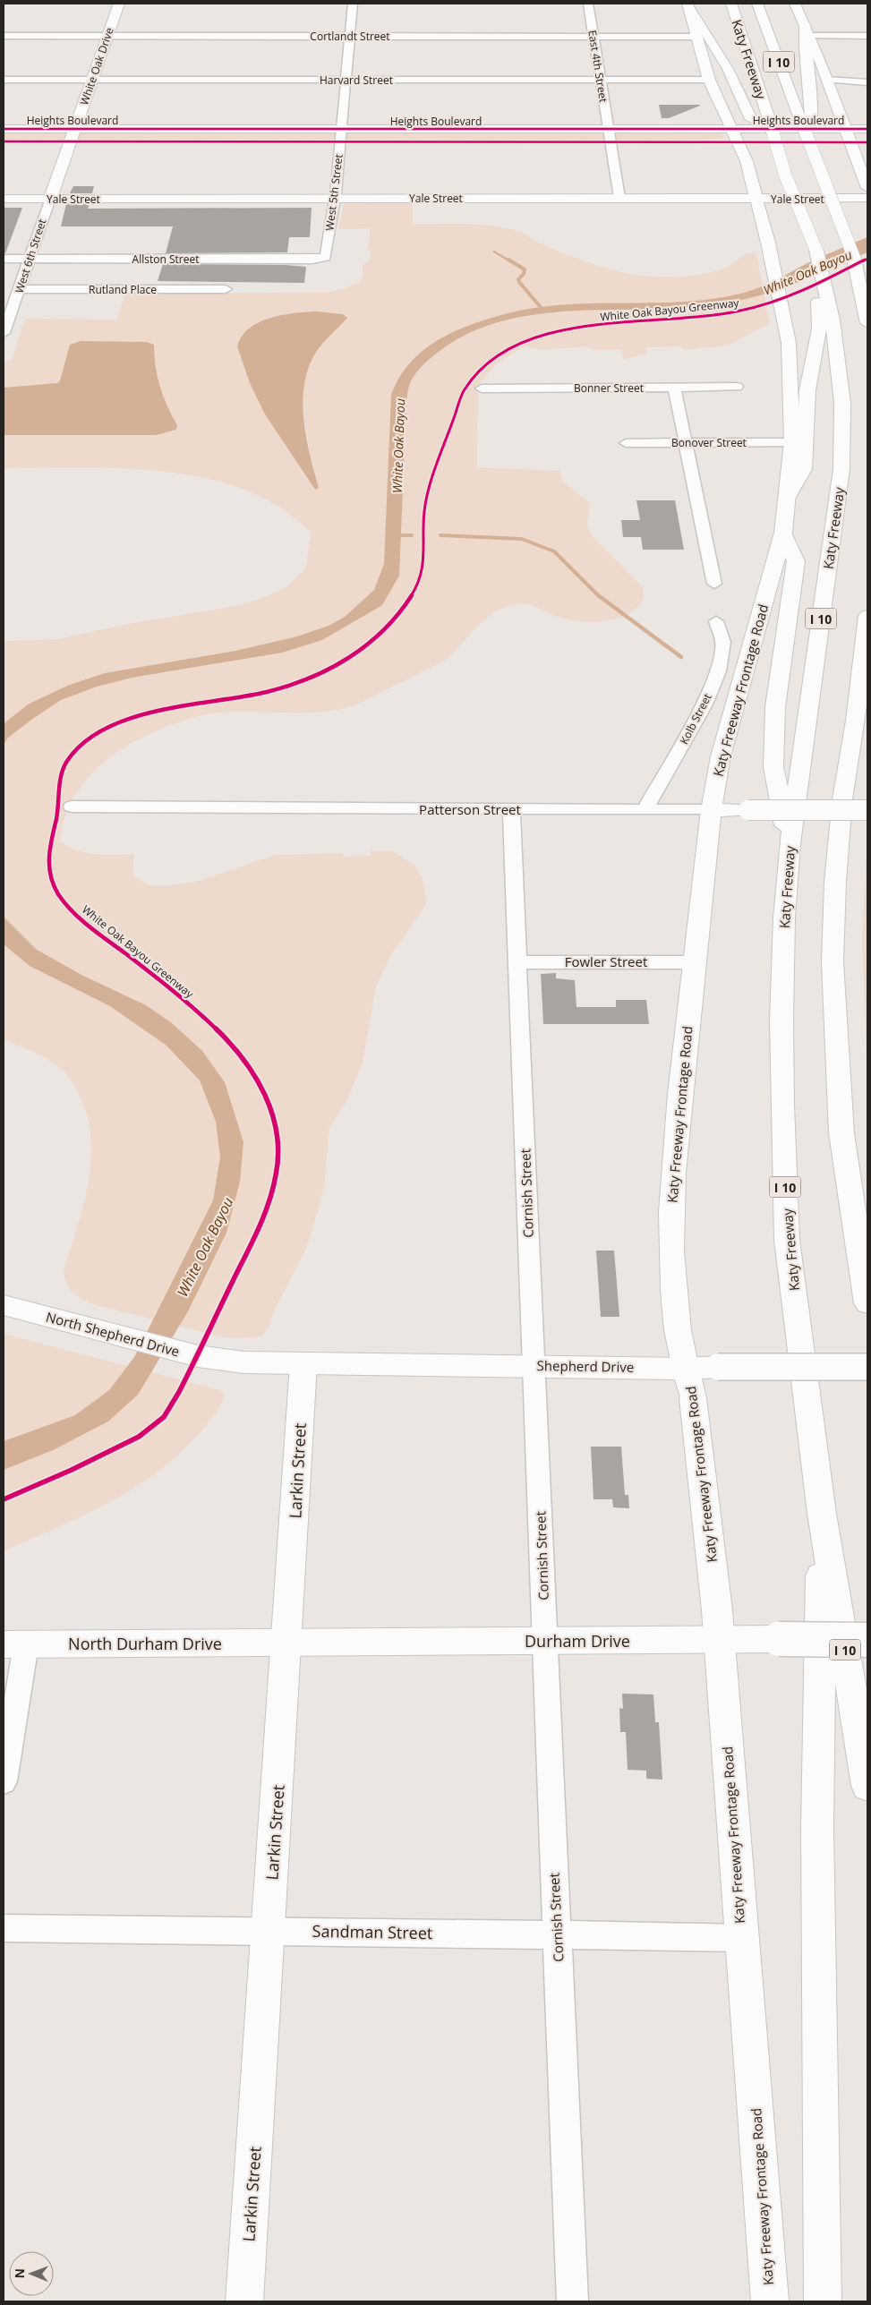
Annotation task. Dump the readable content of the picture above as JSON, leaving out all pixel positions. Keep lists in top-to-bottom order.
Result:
{
  "streets": {
    "main road": [
      "Katy Freeway",
      "I 10",
      "White Oak Drive",
      "Heights Boulevard",
      "Yale Street",
      "West 6th Street",
      "Katy Freeway Frontage Road",
      "Patterson Street",
      "North Shepherd Drive",
      "Shepherd Drive",
      "Larkin Street",
      "Durham Drive",
      "North Durham Drive"
    ],
    "street": [
      "Cortlandt Street",
      "East 4th Street",
      "Harvard Street",
      "West 5th Street",
      "Allston Street",
      "Rutland Place",
      "Bonner Street",
      "Bonover Street",
      "Kolb Street",
      "Fowler Street",
      "Cornish Street",
      "Sandman Street"
    ],
    "cycle path": ["White Oak Bayou Greenway"]
  },
  "crossings": [
    ["Cortlandt Street", "White Oak Drive"],
    ["Cortlandt Street", "East 4th Street"],
    ["Cortlandt Street", "West 5th Street"],
    ["Cortlandt Street", "Katy Freeway Frontage Road"],
    ["White Oak Drive", "Harvard Street"],
    ["White Oak Drive", "Heights Boulevard"],
    ["White Oak Drive", "West 6th Street"],
    ["East 4th Street", "Harvard Street"],
    ["East 4th Street", "Heights Boulevard"],
    ["East 4th Street", "Yale Street"],
    ["Harvard Street", "West 5th Street"],
    ["Harvard Street", "Katy Freeway Frontage Road"],
    ["Heights Boulevard", "West 5th Street"],
    ["Heights Boulevard", "West 6th Street"],
    ["Heights Boulevard", "Katy Freeway Frontage Road"],
    ["West 5th Street", "Yale Street"],
    ["West 5th Street", "Allston Street"],
    ["Yale Street", "West 6th Street"],
    ["Yale Street", "Katy Freeway Frontage Road"],
    ["West 6th Street", "Allston Street"],
    ["West 6th Street", "Rutland Place"],
    ["Bonover Street", "Katy Freeway Frontage Road"],
    ["Katy Freeway Frontage Road", "Patterson Street"],
    ["Katy Freeway Frontage Road", "Fowler Street"],
    ["Katy Freeway Frontage Road", "Shepherd Drive"],
    ["Katy Freeway Frontage Road", "Durham Drive"],
    ["Katy Freeway Frontage Road", "Sandman Street"],
    ["Kolb Street", "Patterson Street"],
    ["Patterson Street", "Cornish Street"],
    ["Fowler Street", "Cornish Street"],
    ["Cornish Street", "Shepherd Drive"],
    ["Cornish Street", "Durham Drive"],
    ["Cornish Street", "Sandman Street"],
    ["North Shepherd Drive", "Shepherd Drive"],
    ["North Shepherd Drive", "Larkin Street"],
    ["Shepherd Drive", "Larkin Street"],
    ["Larkin Street", "Durham Drive"],
    ["Larkin Street", "North Durham Drive"],
    ["Larkin Street", "Sandman Street"],
    ["Durham Drive", "North Durham Drive"]
  ],
  "water": ["White Oak Bayou"],
  "north": "left"
}
